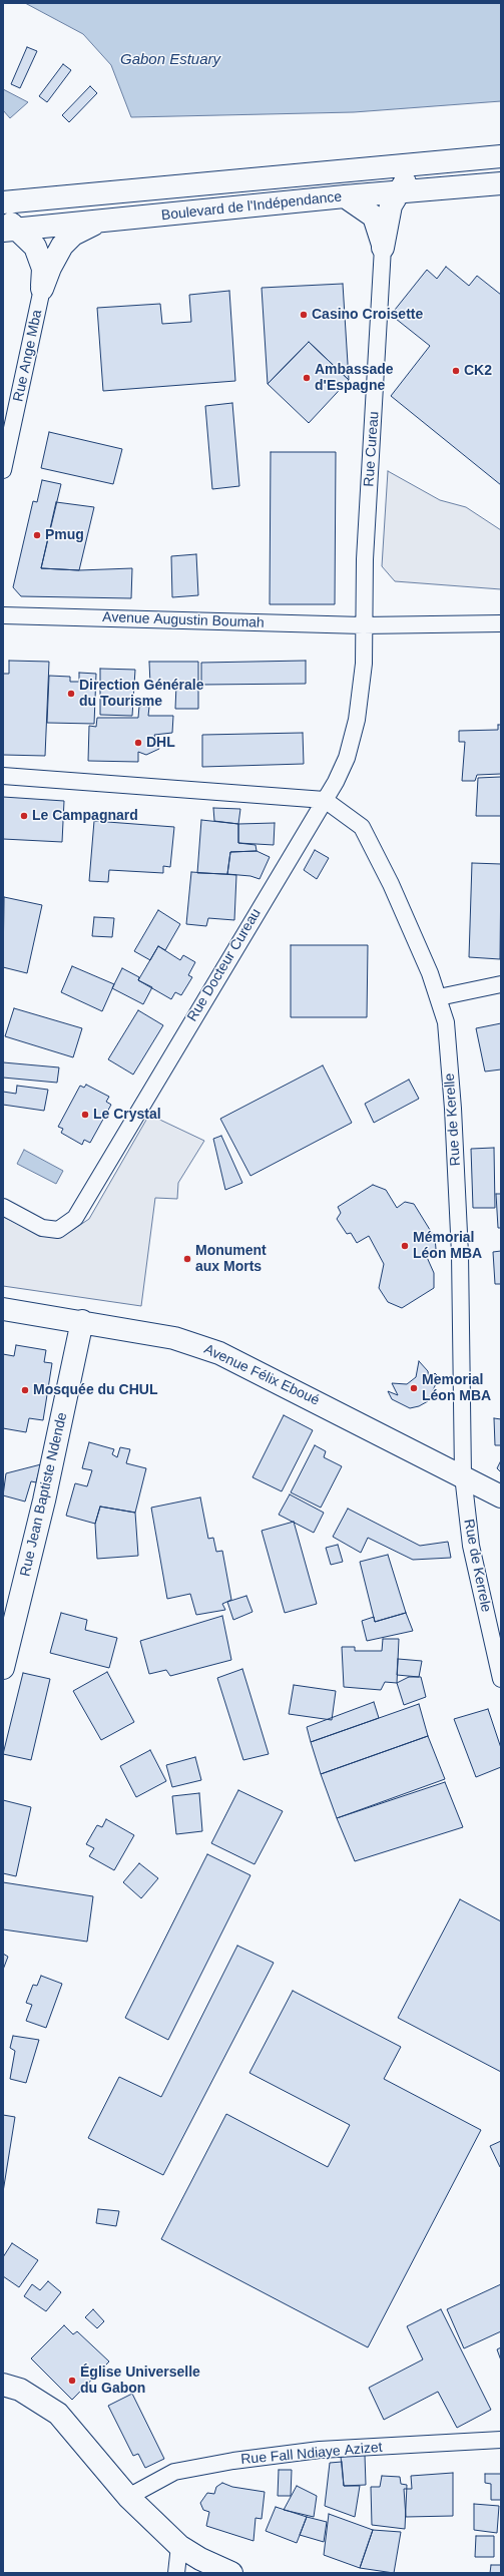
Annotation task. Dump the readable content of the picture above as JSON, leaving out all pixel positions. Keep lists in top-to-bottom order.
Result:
{
  "streets": {
    "main road": ["Boulevard de l'Indépendance", "Avenue Félix Eboué", "Rue Jean Baptiste Ndende"],
    "street": [
      "Rue Ange Mba",
      "Rue Cureau",
      "Avenue Augustin Boumah",
      "Rue Docteur Cureau",
      "Rue de Kerelle",
      "Rue de Kerrele",
      "Rue Fall Ndiaye Azizet"
    ]
  },
  "crossings": [
    ["Rue Cureau", "Avenue Augustin Boumah"],
    ["Rue Cureau", "Rue Docteur Cureau"],
    ["Avenue Augustin Boumah", "Rue Docteur Cureau"],
    ["Rue Docteur Cureau", "Rue de Kerelle"],
    ["Rue de Kerelle", "Avenue Félix Eboué"],
    ["Rue de Kerelle", "Rue de Kerrele"],
    ["Avenue Félix Eboué", "Rue Jean Baptiste Ndende"],
    ["Avenue Félix Eboué", "Rue de Kerrele"]
  ],
  "water": ["Gabon Estuary"],
  "places": [
    "Casino Croisette",
    "CK2",
    "Ambassade d'Espagne",
    "Pmug",
    "Direction Générale du Tourisme",
    "DHL",
    "Le Campagnard",
    "Le Crystal",
    "Mémorial Léon MBA",
    "Monument aux Morts",
    "Memorial Léon MBA",
    "Mosquée du CHUL",
    "Église Universelle du Gabon"
  ]
}
